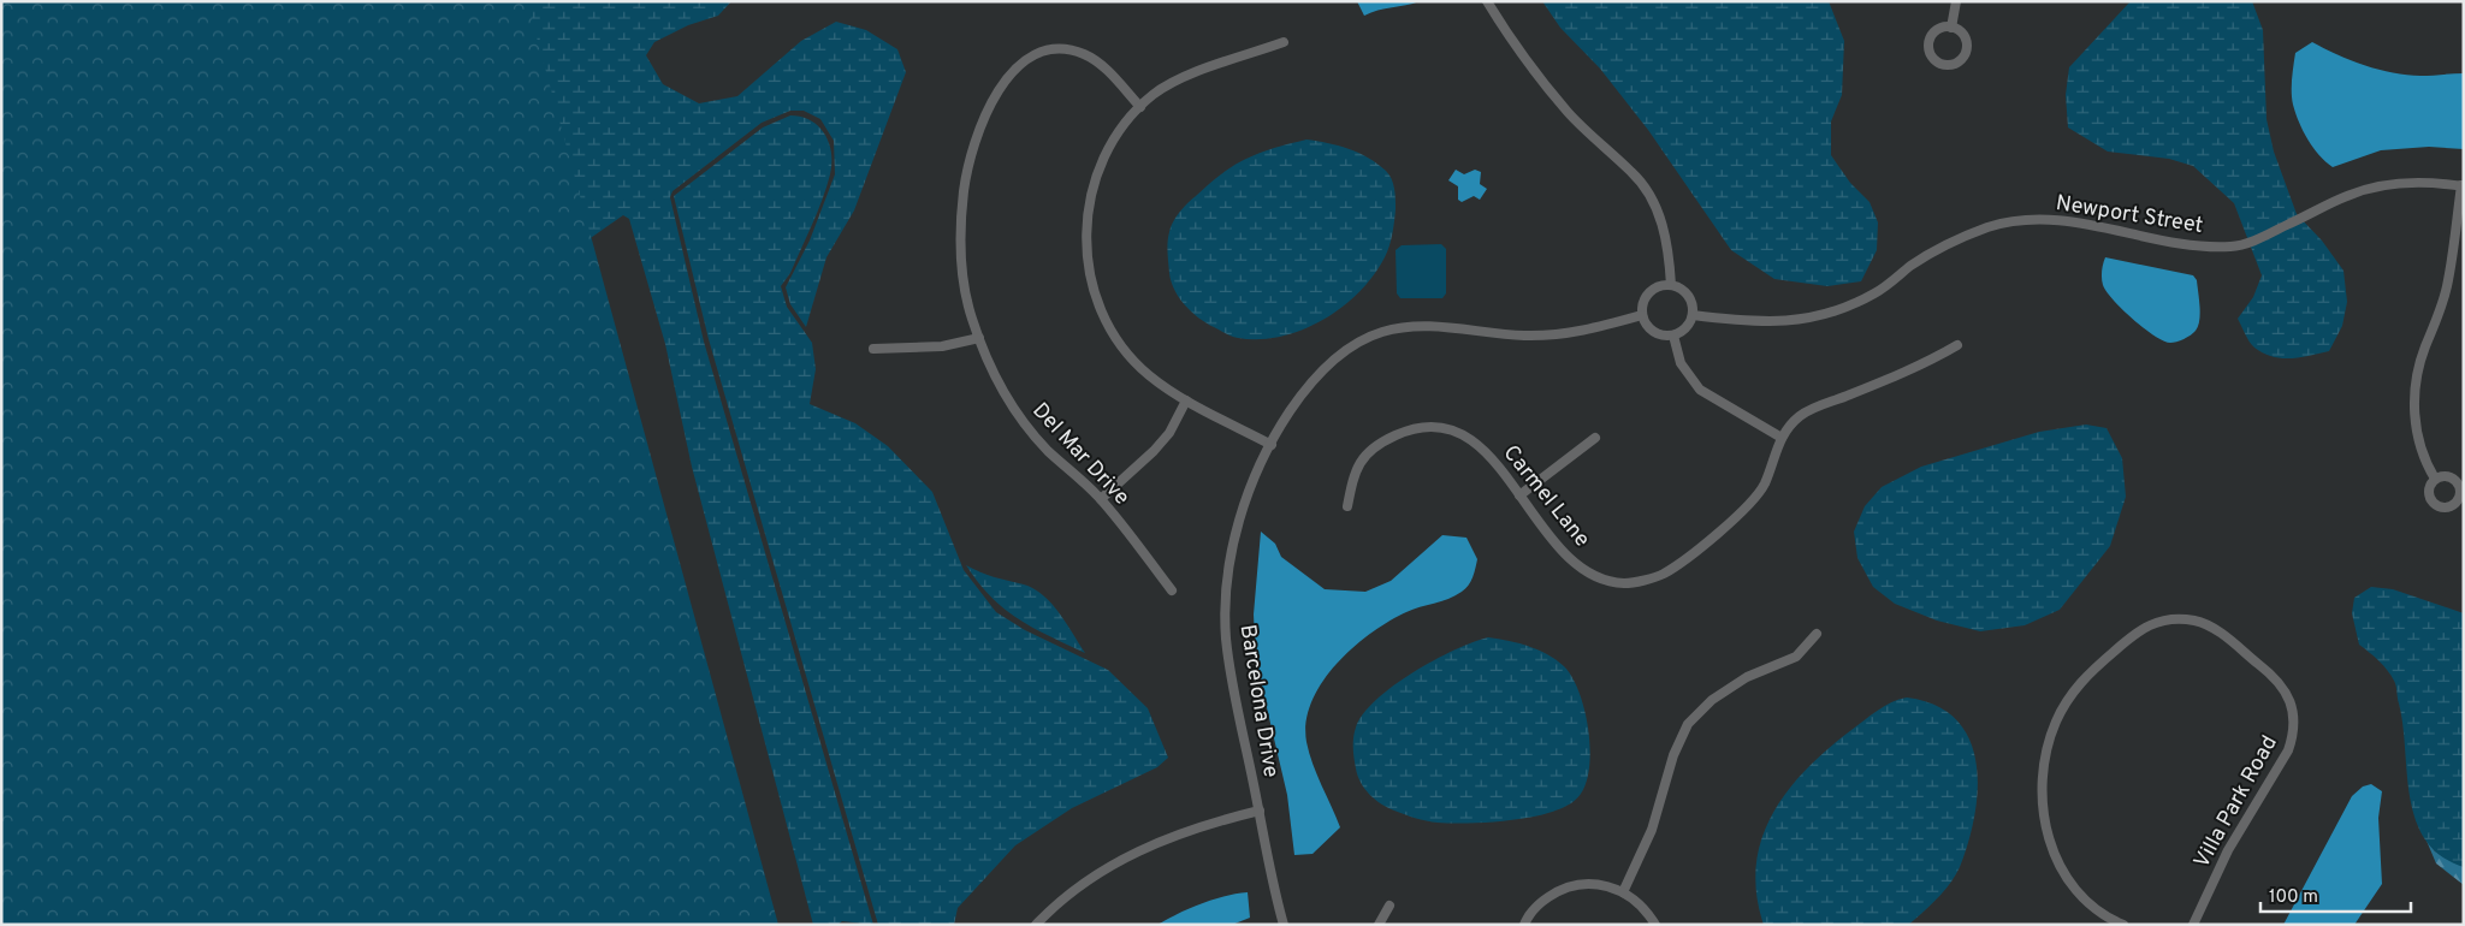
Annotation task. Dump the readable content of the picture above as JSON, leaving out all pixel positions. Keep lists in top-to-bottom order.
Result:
{
  "streets": {
    "street": [
      "Newport Street",
      "Del Mar Drive",
      "Carmel Lane",
      "Barcelona Drive",
      "Villa Park Road"
    ]
  },
  "crossings": [
    ["Newport Street", "Barcelona Drive"]
  ],
  "scale_bar": "100 m"
}
